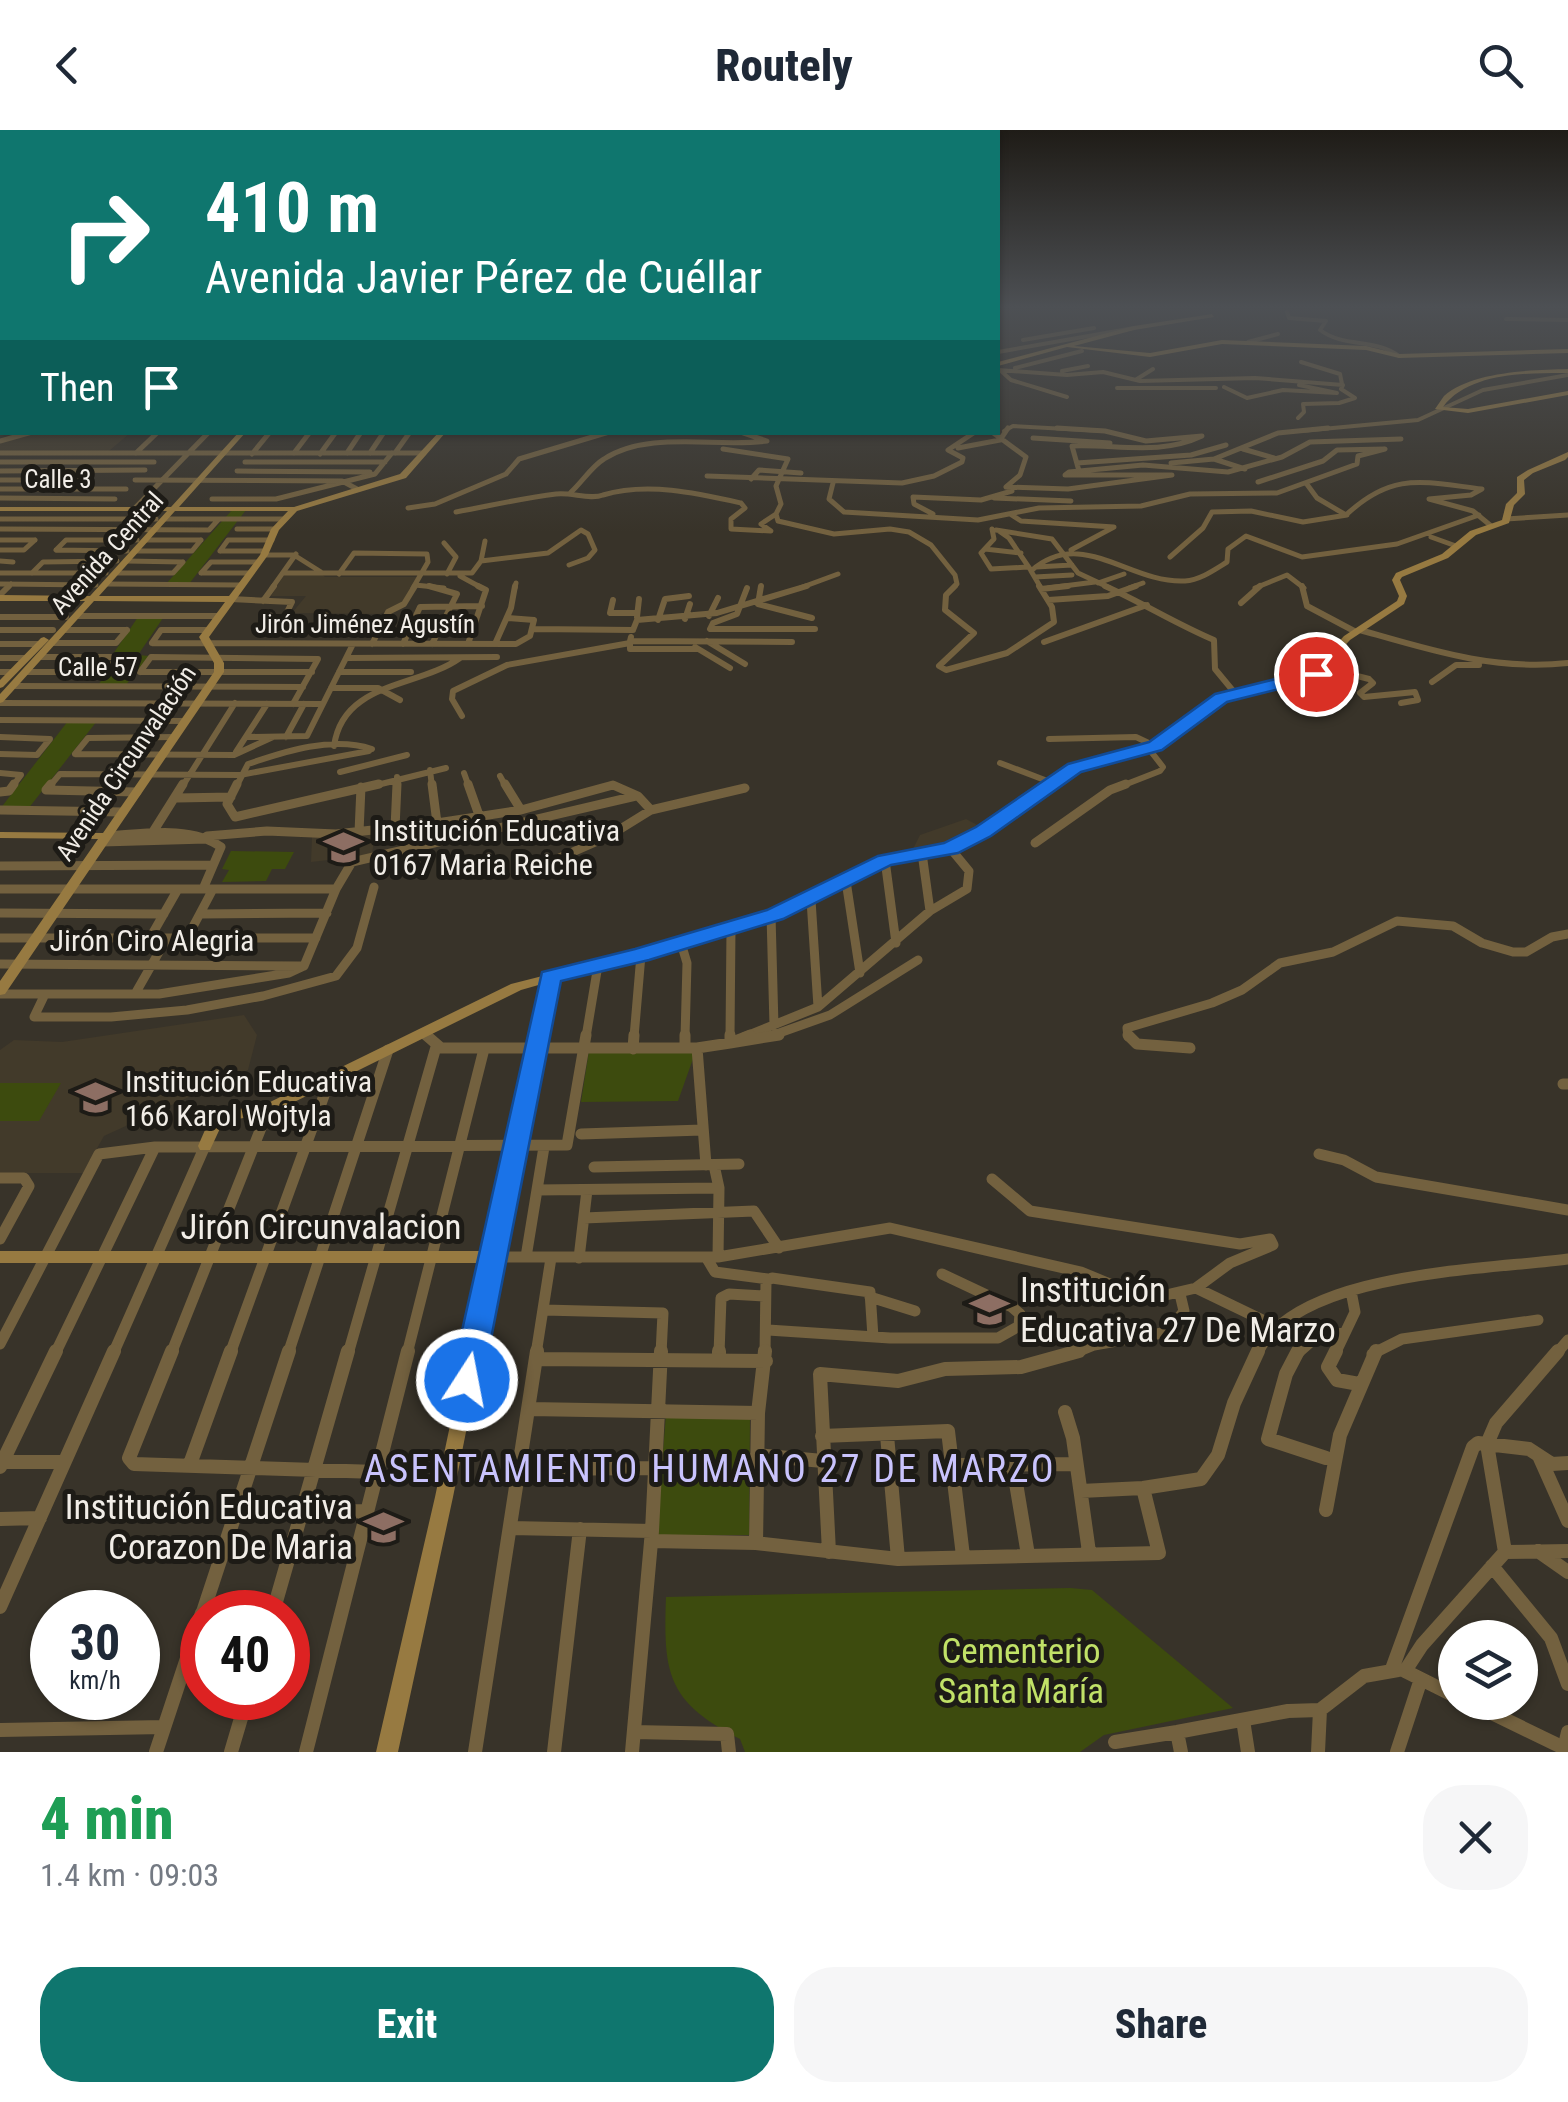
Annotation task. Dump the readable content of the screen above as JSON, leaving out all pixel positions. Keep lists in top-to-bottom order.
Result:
{
  "streets": {
    "street": [
      "Calle 3",
      "Avenida Central",
      "Jirón Jiménez Agustín",
      "Calle 57",
      "Avenida Circunvalación",
      "Jirón Ciro Alegria",
      "Jirón Circunvalacion"
    ]
  },
  "crossings": [
    ["Avenida Central", "Calle 57"],
    ["Jirón Jiménez Agustín", "Avenida Circunvalación"],
    ["Calle 57", "Avenida Circunvalación"],
    ["Avenida Circunvalación", "Jirón Ciro Alegria"]
  ],
  "districts": ["ASENTAMIENTO HUMANO 27 DE MARZO"],
  "parks": ["Cementerio Santa María"],
  "places": {
    "school or university": [
      "Institución Educativa 0167 Maria Reiche",
      "Institución Educativa 166 Karol Wojtyla",
      "Institución Educativa 27 De Marzo",
      "Institución Educativa Corazon De Maria"
    ]
  },
  "page": {
    "header": "Routely",
    "turn": ["410 m", "Avenida Javier Pérez de Cuéllar"],
    "then": "Then",
    "speed": "30 km/h",
    "limit": "40",
    "heading": ["4 min", "1.4 km · 09:03"],
    "buttons": ["Exit", "Share"]
  }
}
